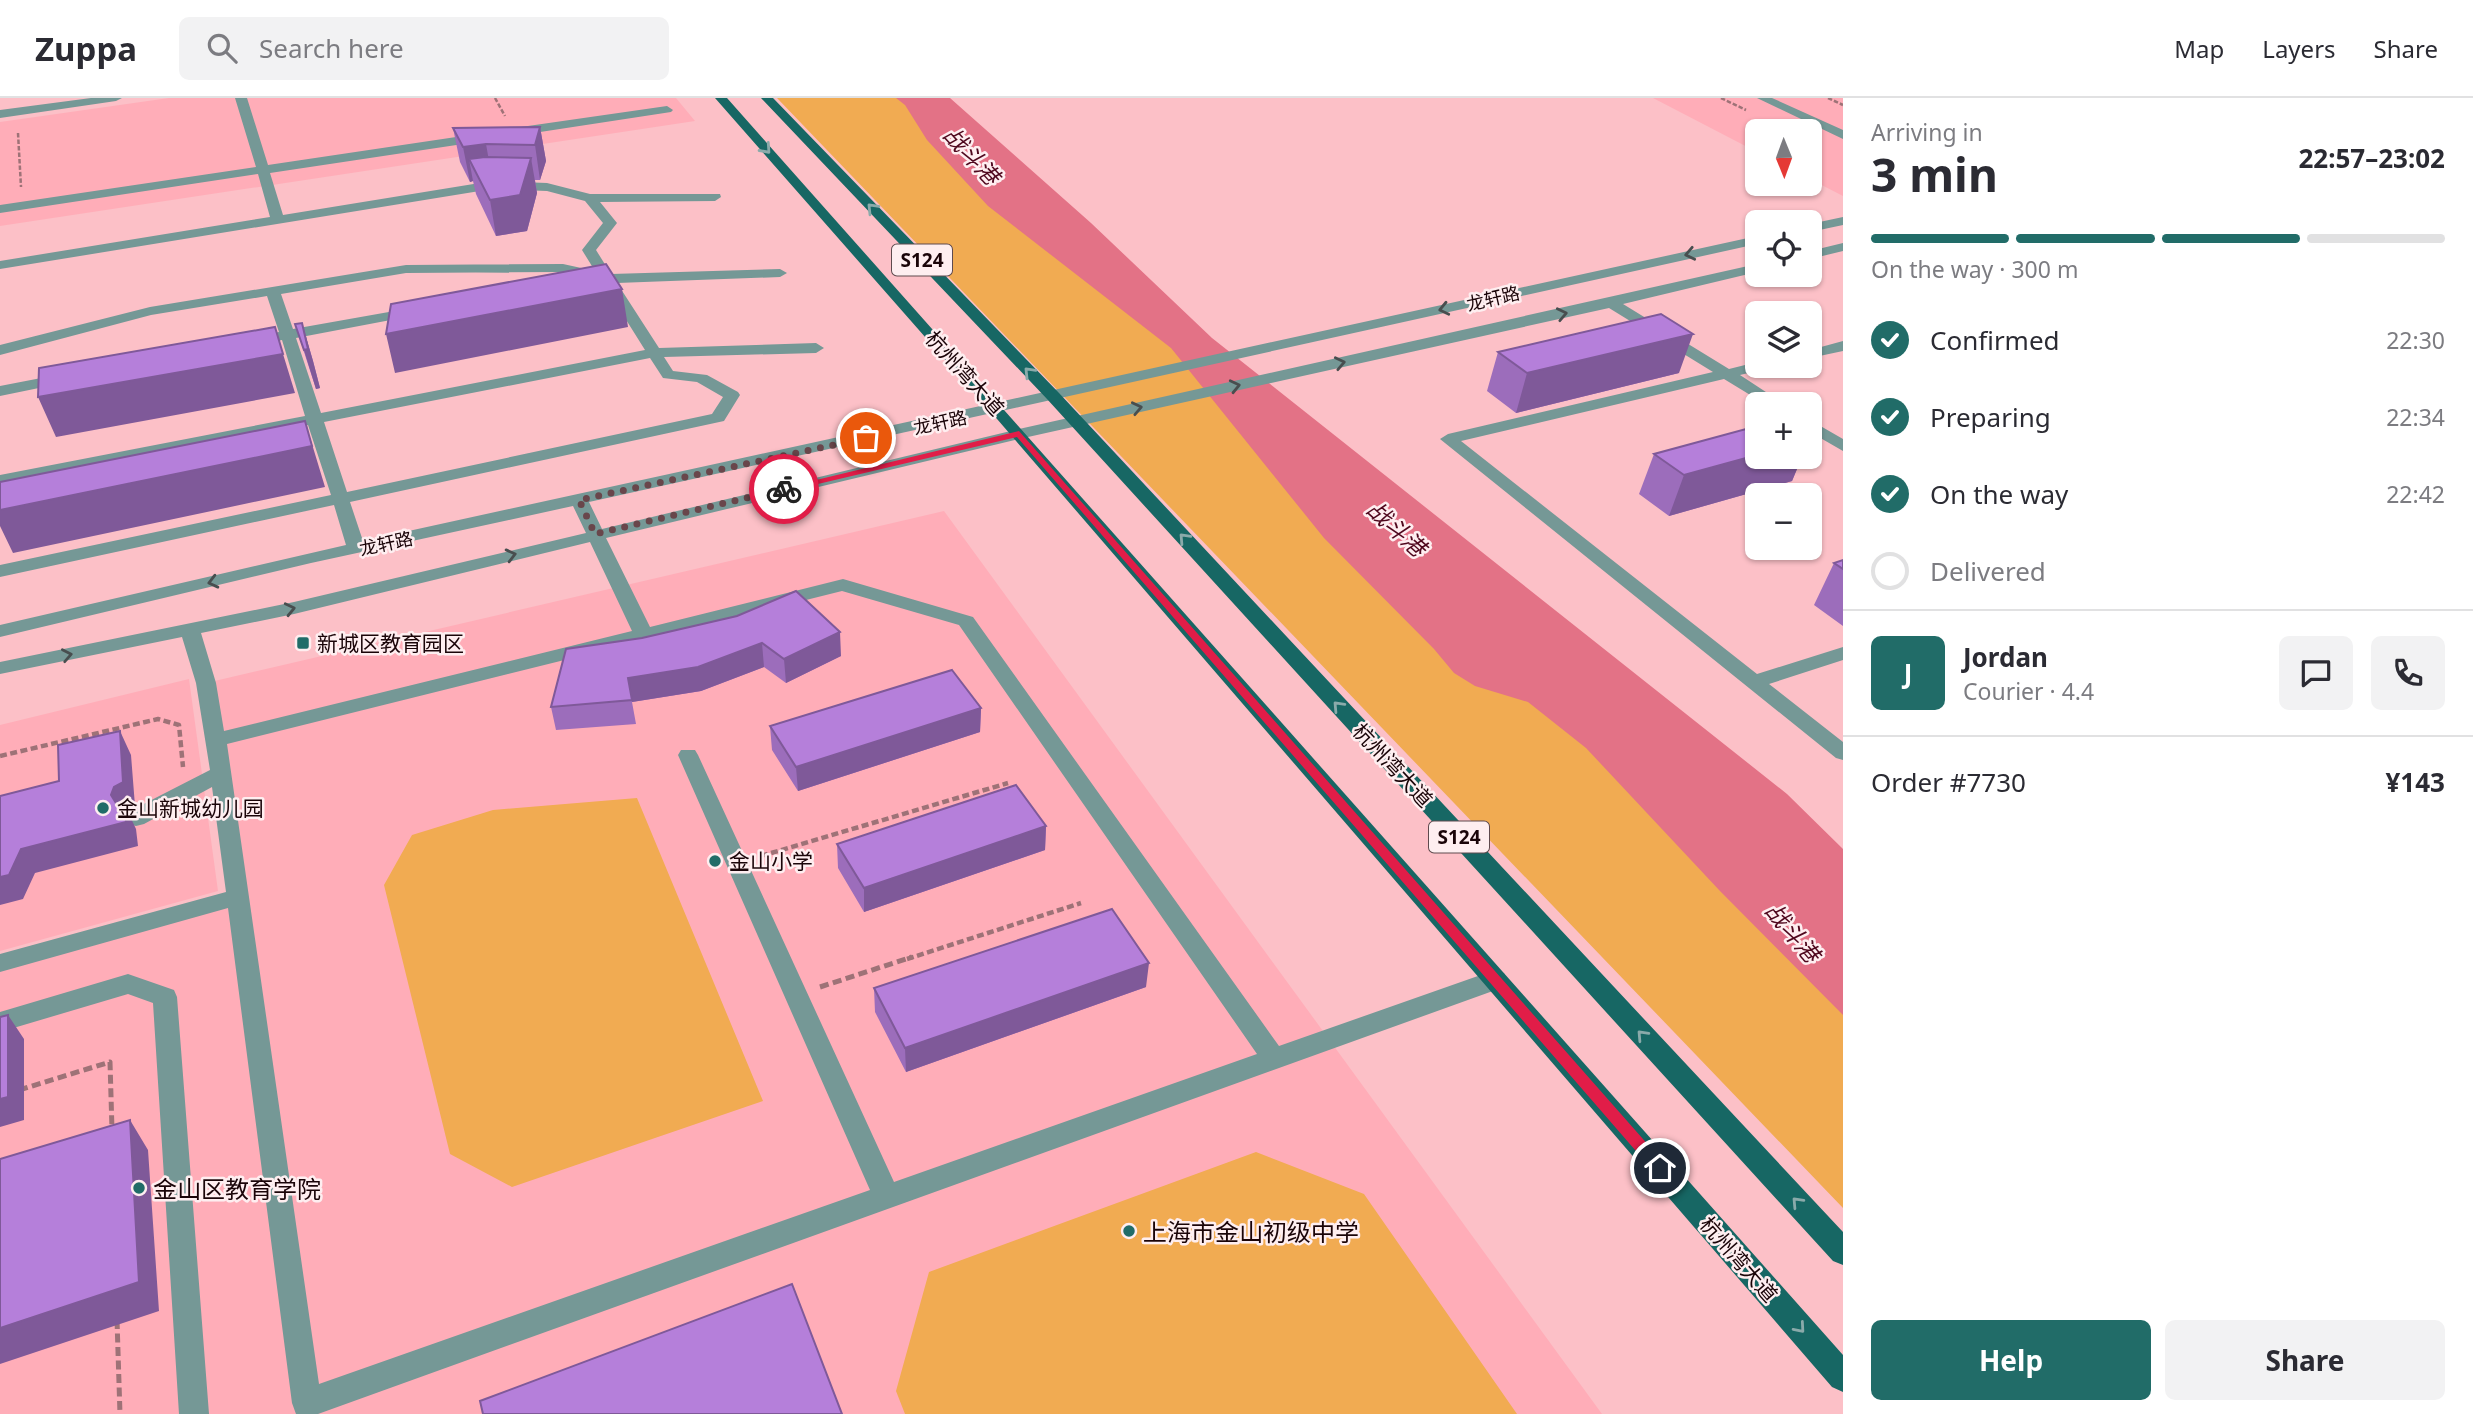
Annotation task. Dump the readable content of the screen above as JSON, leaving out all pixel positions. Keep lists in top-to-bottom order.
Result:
{
  "streets": {
    "main road": ["S124", "杭州湾大道"],
    "street": ["龙轩路"]
  },
  "crossings": [
    ["龙轩路", "杭州湾大道"]
  ],
  "water": ["战斗港"],
  "places": {
    "transit": ["新城区教育园区"],
    "other": [
      "金山新城幼儿园",
      "金山小学",
      "金山区教育学院",
      "上海市金山初级中学"
    ]
  },
  "north": "bottom",
  "page": {
    "header": "Zuppa",
    "search": "Search here",
    "nav": ["Map", "Layers", "Share"],
    "heading": ["3 min", "Arriving in", "22:57–23:02"],
    "panel": [
      "Jordan",
      "Courier · 4.4",
      "Order #7730",
      "¥143"
    ],
    "map_buttons": ["+", "−"],
    "bar": "On the way · 300 m",
    "list": [
      ["Confirmed", "22:30"],
      ["Preparing", "22:34"],
      ["On the way", "22:42"],
      "Delivered"
    ],
    "round": "J",
    "buttons": ["Help", "Share"]
  }
}
